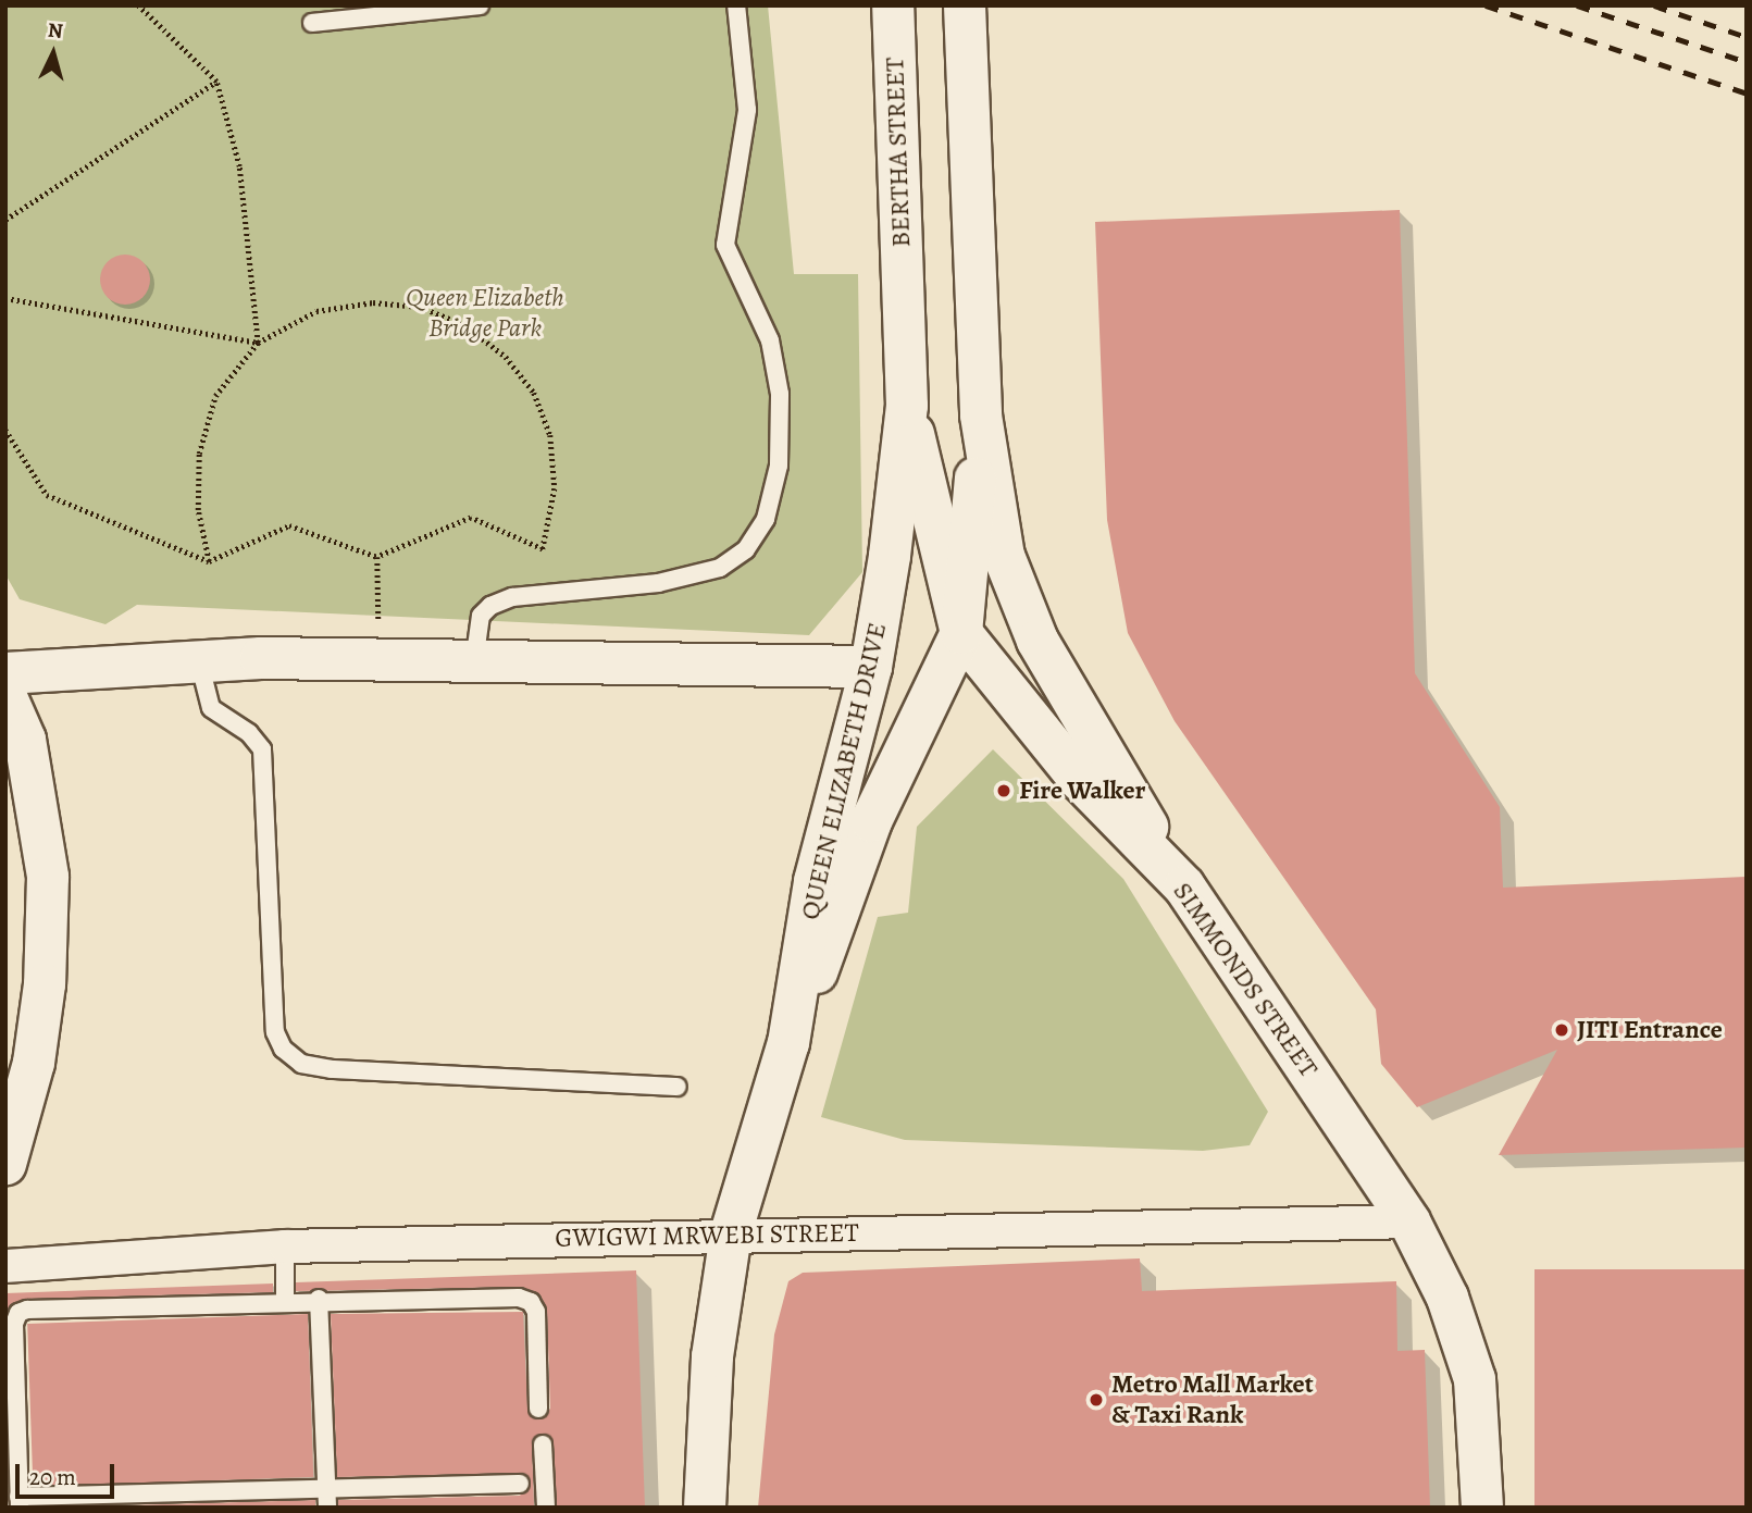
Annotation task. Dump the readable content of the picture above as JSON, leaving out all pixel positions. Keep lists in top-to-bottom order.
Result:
{
  "streets": {
    "main road": ["BERTHA STREET", "QUEEN ELIZABETH DRIVE", "SIMMONDS STREET"],
    "street": ["GWIGWI MRWEBI STREET"]
  },
  "crossings": [
    ["BERTHA STREET", "QUEEN ELIZABETH DRIVE"],
    ["QUEEN ELIZABETH DRIVE", "SIMMONDS STREET"],
    ["QUEEN ELIZABETH DRIVE", "GWIGWI MRWEBI STREET"],
    ["SIMMONDS STREET", "GWIGWI MRWEBI STREET"]
  ],
  "parks": ["Queen Elizabeth Bridge Park"],
  "places": ["Fire Walker", "JITI Entrance", "Metro Mall Market & Taxi Rank"],
  "scale_bar": "20 m",
  "north": "top"
}
